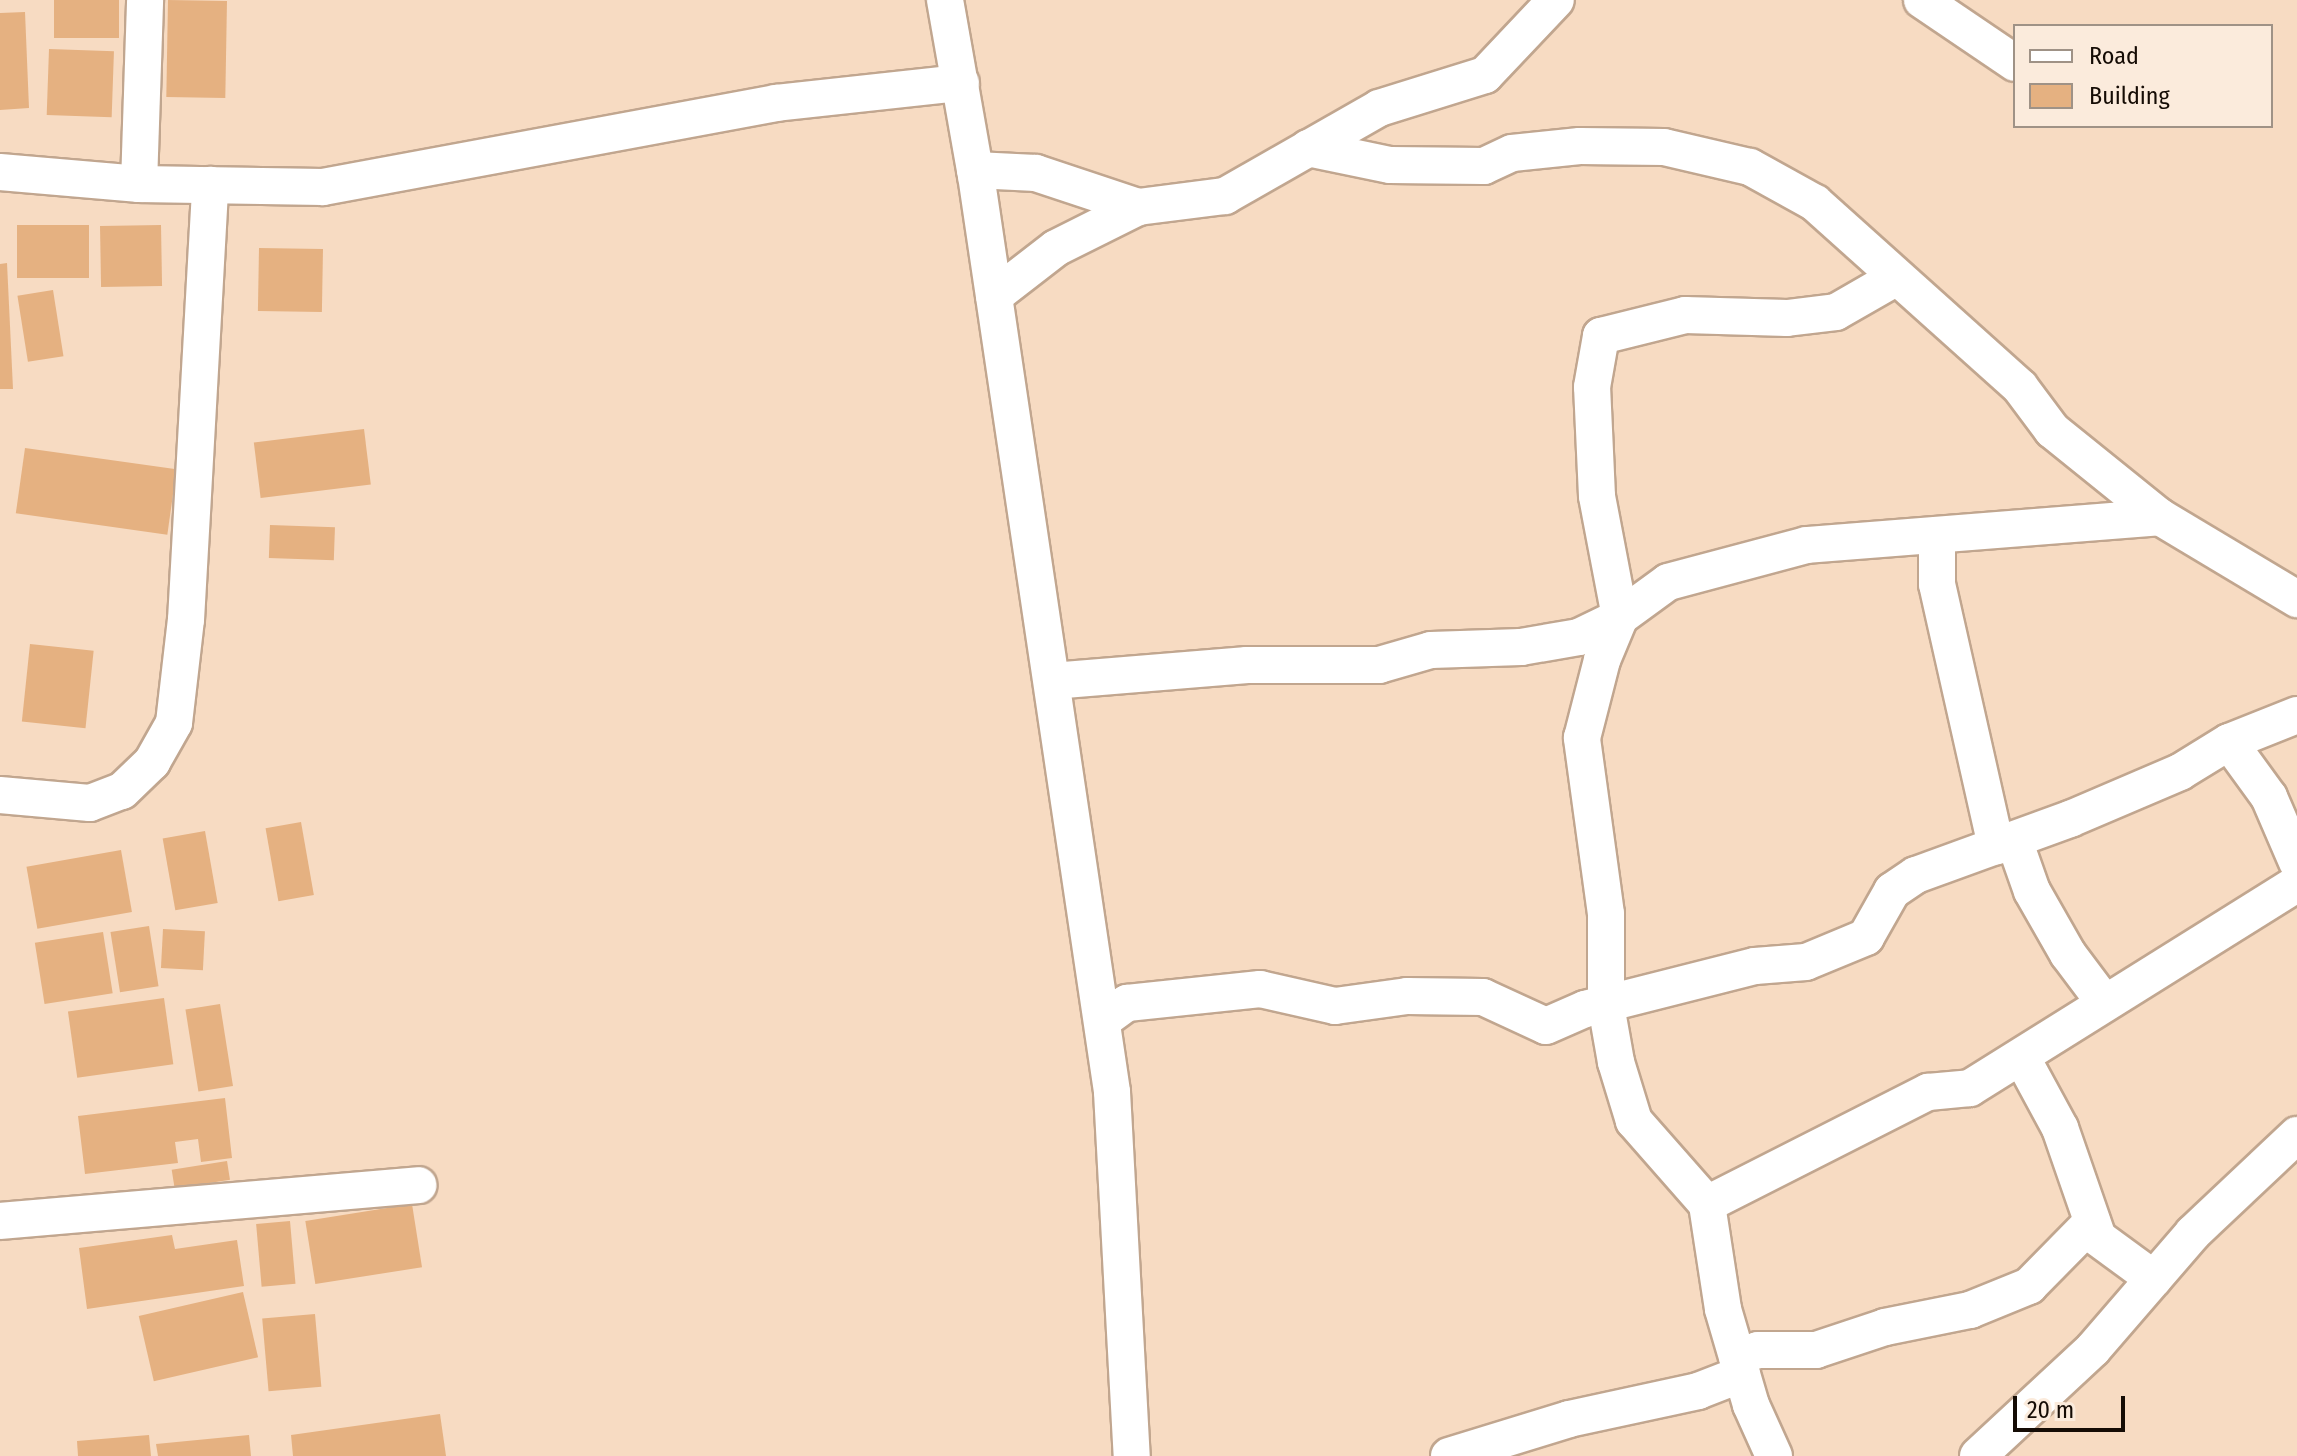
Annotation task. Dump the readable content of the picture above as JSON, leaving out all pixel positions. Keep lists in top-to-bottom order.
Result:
{
  "legend": ["Road", "Building"],
  "scale_bar": "20 m"
}
